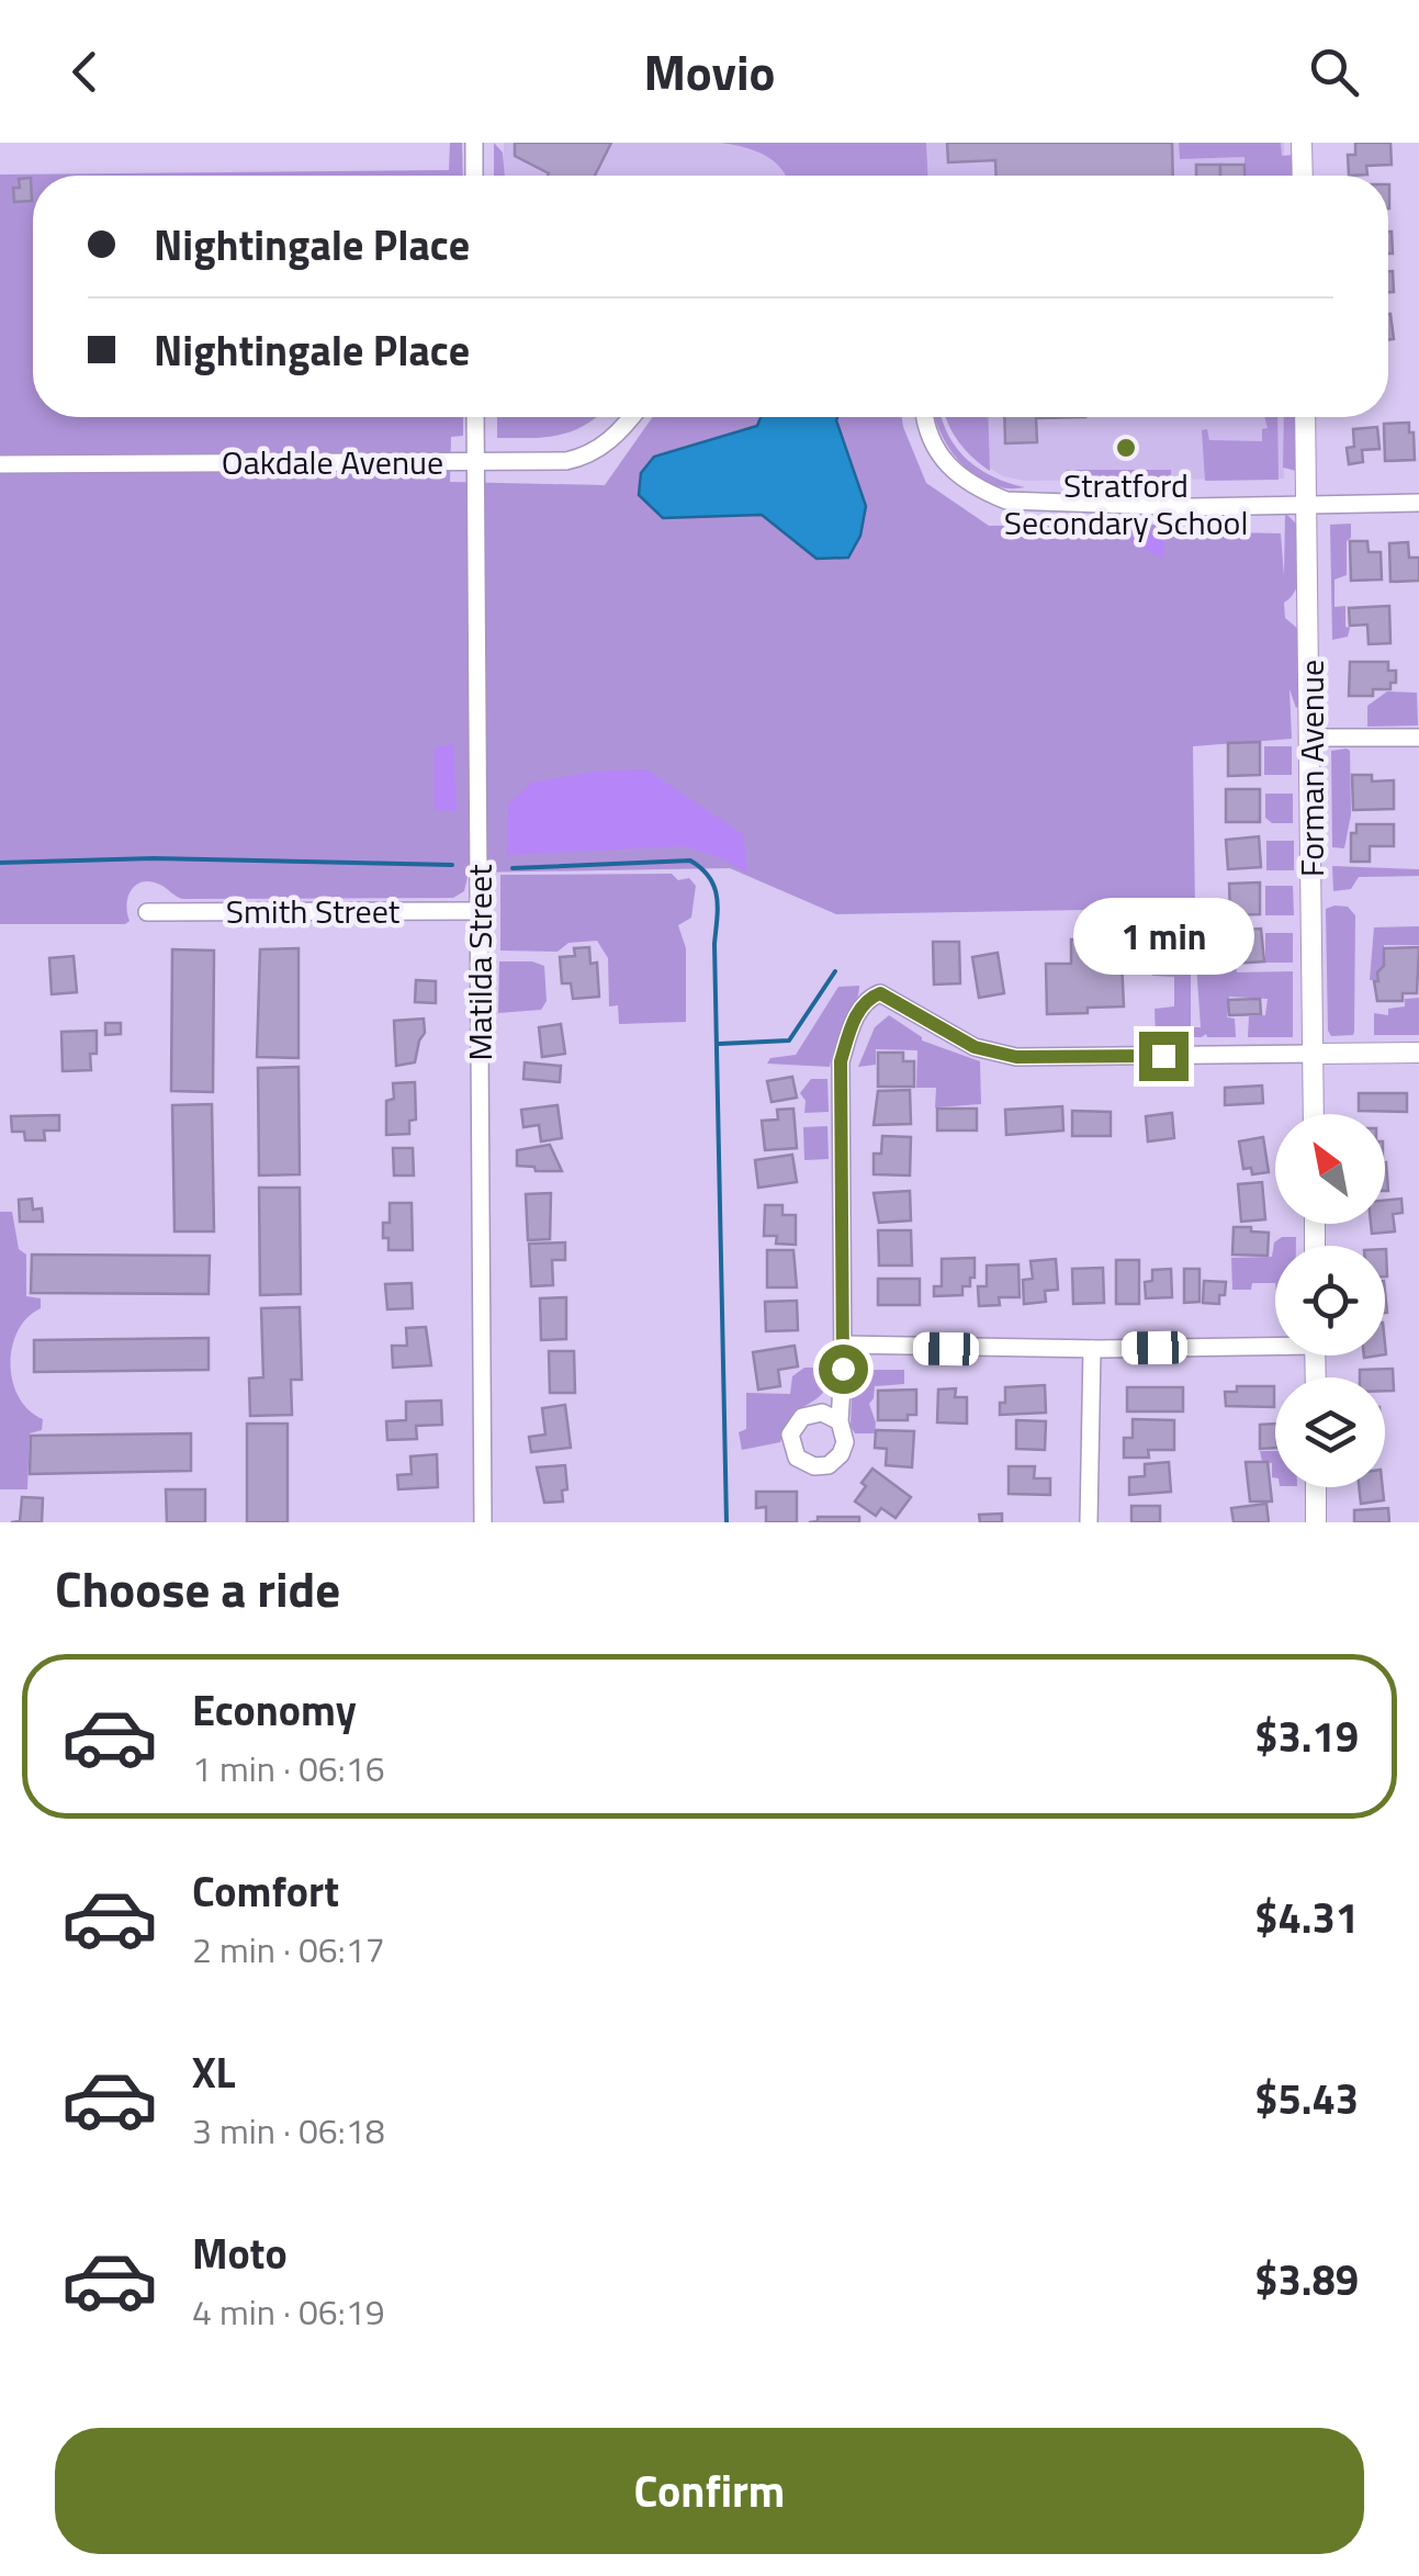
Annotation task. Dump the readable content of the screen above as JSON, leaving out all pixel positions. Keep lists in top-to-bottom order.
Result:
{
  "streets": {
    "street": [
      "Oakdale Avenue",
      "Forman Avenue",
      "Smith Street",
      "Matilda Street"
    ]
  },
  "crossings": [
    ["Oakdale Avenue", "Matilda Street"],
    ["Smith Street", "Matilda Street"]
  ],
  "places": ["Stratford Secondary School"],
  "north": "top left",
  "page": {
    "header": "Movio",
    "banner": ["Nightingale Place", "Nightingale Place"],
    "bubble": "1 min",
    "heading": "Choose a ride",
    "list": [
      {
        "name": "Economy",
        "note": "1 min · 06:16",
        "value": "$3.19"
      },
      {
        "name": "Comfort",
        "note": "2 min · 06:17",
        "value": "$4.31"
      },
      {
        "name": "XL",
        "note": "3 min · 06:18",
        "value": "$5.43"
      },
      {
        "name": "Moto",
        "note": "4 min · 06:19",
        "value": "$3.89"
      }
    ],
    "buttons": "Confirm"
  }
}
